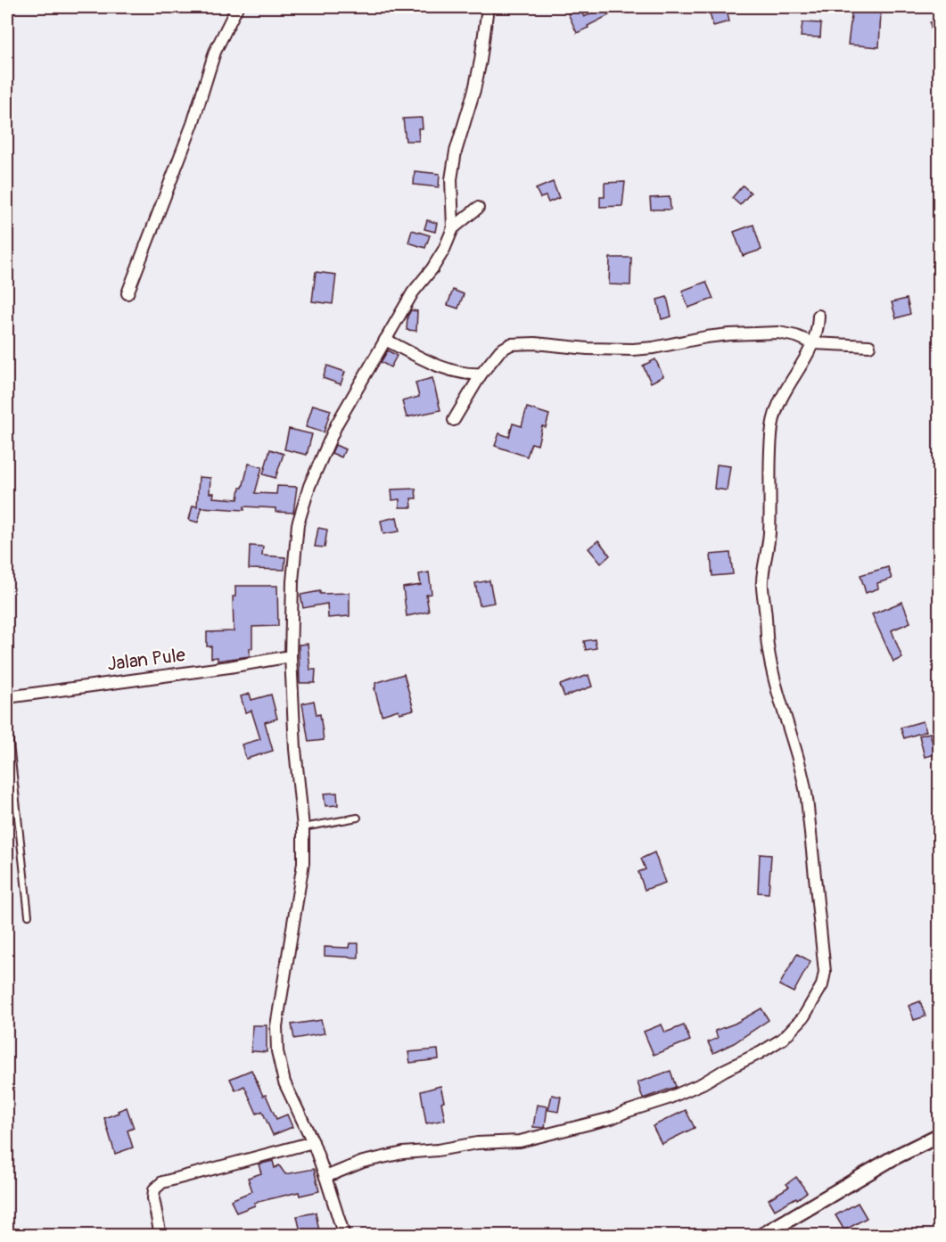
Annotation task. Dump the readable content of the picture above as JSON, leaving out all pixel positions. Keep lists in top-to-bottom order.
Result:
{
  "streets": {
    "street": ["Jalan Pule"]
  }
}
